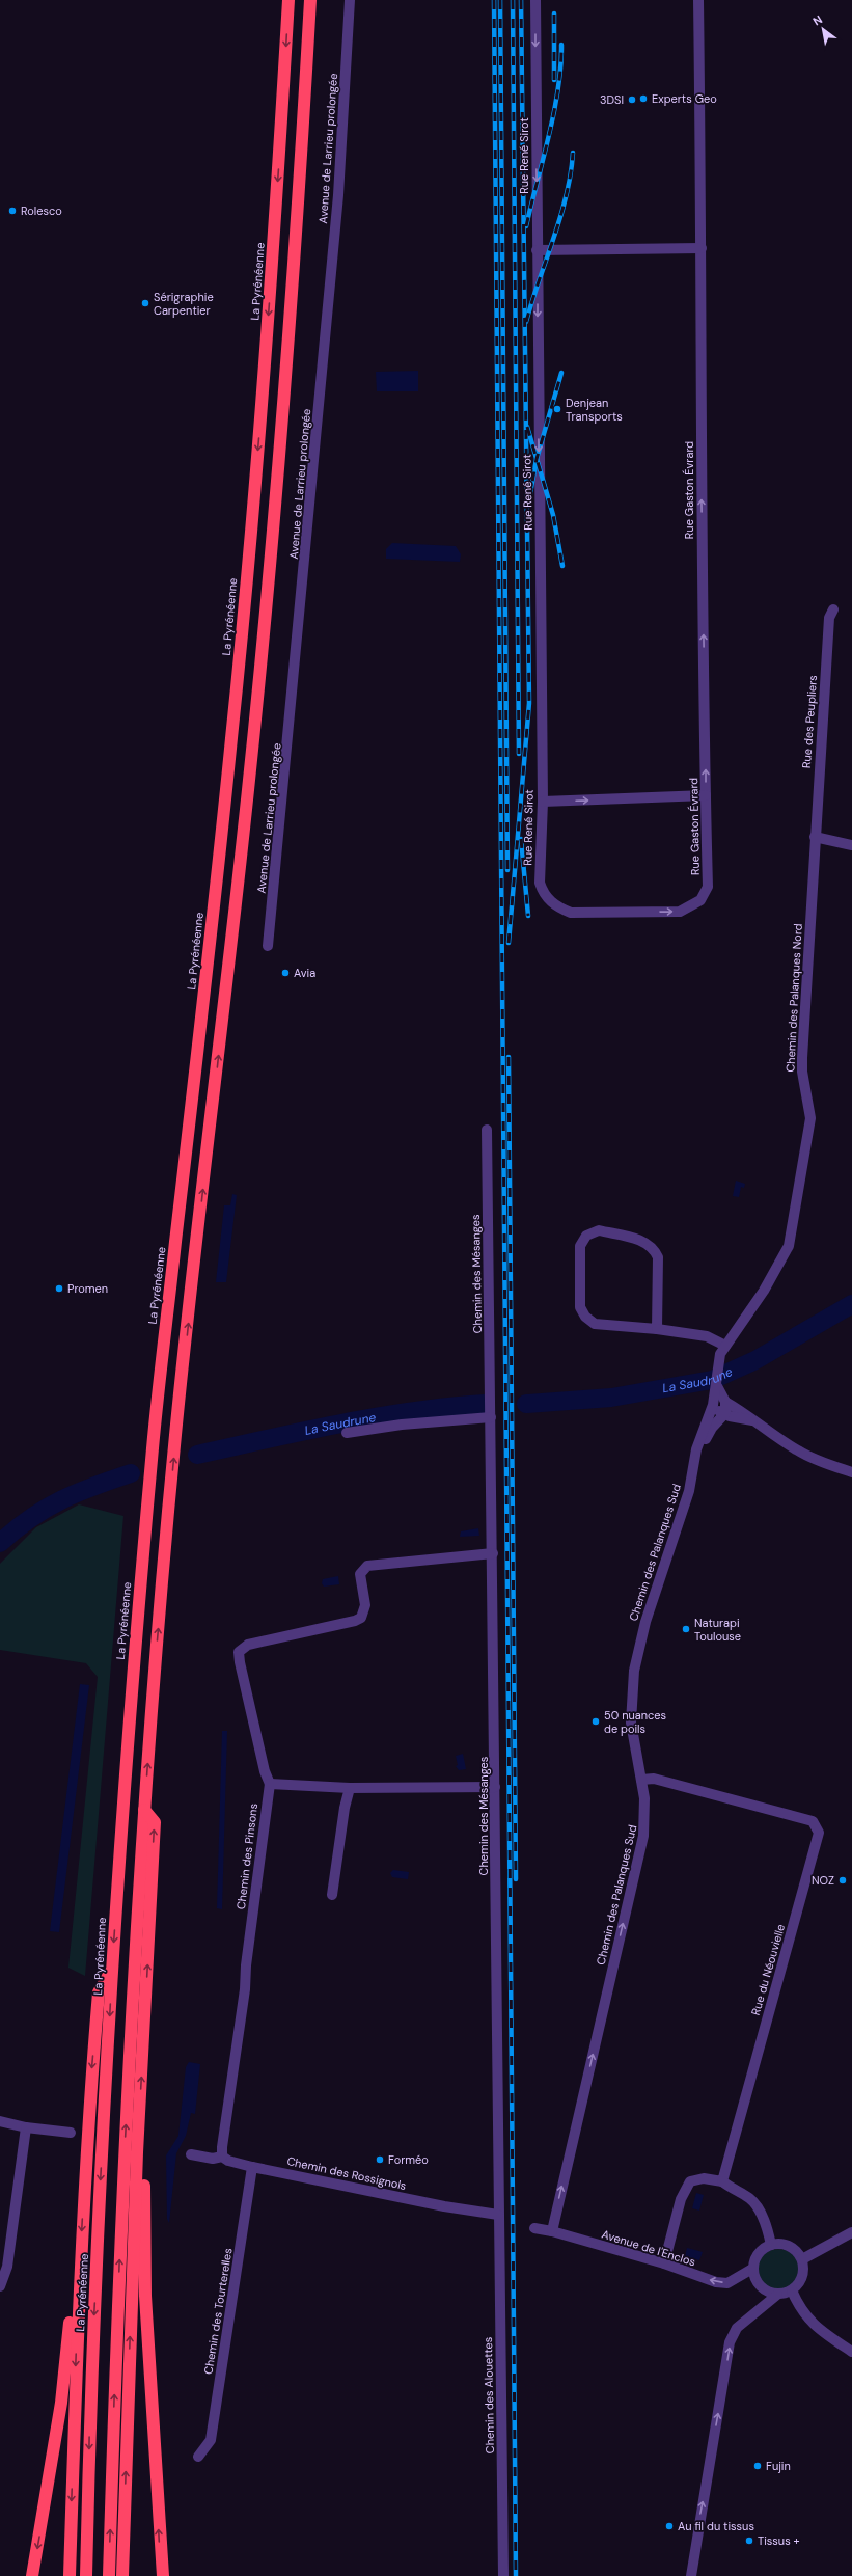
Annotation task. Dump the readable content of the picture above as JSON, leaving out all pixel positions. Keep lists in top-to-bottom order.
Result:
{
  "streets": {
    "highway": ["La Pyrénéenne"],
    "street": [
      "Avenue de Larrieu prolongée",
      "Rue René Sirot",
      "Rue Gaston Évrard",
      "Rue des Peupliers",
      "Chemin des Palanques Nord",
      "Chemin des Mésanges",
      "Chemin des Palanques Sud",
      "Chemin des Pinsons",
      "Rue du Néouvielle",
      "Chemin des Rossignols",
      "Avenue de l'Enclos",
      "Chemin des Tourterelles",
      "Chemin des Alouettes"
    ]
  },
  "crossings": [
    ["Rue René Sirot", "Rue Gaston Évrard"],
    ["Rue des Peupliers", "Chemin des Palanques Nord"],
    ["Chemin des Palanques Nord", "Chemin des Palanques Sud"],
    ["Chemin des Mésanges", "Chemin des Rossignols"],
    ["Chemin des Mésanges", "Chemin des Alouettes"],
    ["Chemin des Palanques Sud", "Rue du Néouvielle"],
    ["Chemin des Palanques Sud", "Avenue de l'Enclos"],
    ["Chemin des Pinsons", "Chemin des Rossignols"],
    ["Rue du Néouvielle", "Avenue de l'Enclos"],
    ["Chemin des Rossignols", "Chemin des Tourterelles"],
    ["Chemin des Rossignols", "Chemin des Alouettes"]
  ],
  "one_way": [
    "Rue René Sirot",
    "Rue Gaston Évrard",
    "Chemin des Palanques Sud",
    "Avenue de l'Enclos"
  ],
  "water": ["La Saudrune"],
  "places": [
    "Experts Geo",
    "3DSI",
    "Rolesco",
    "Sérigraphie Carpentier",
    "Denjean Transports",
    "Avia",
    "Promen",
    "Naturapi Toulouse",
    "50 nuances de poils",
    "NOZ",
    "Forméo",
    "Fujin",
    "Au fil du tissus",
    "Tissus +"
  ],
  "north": "top left"
}
